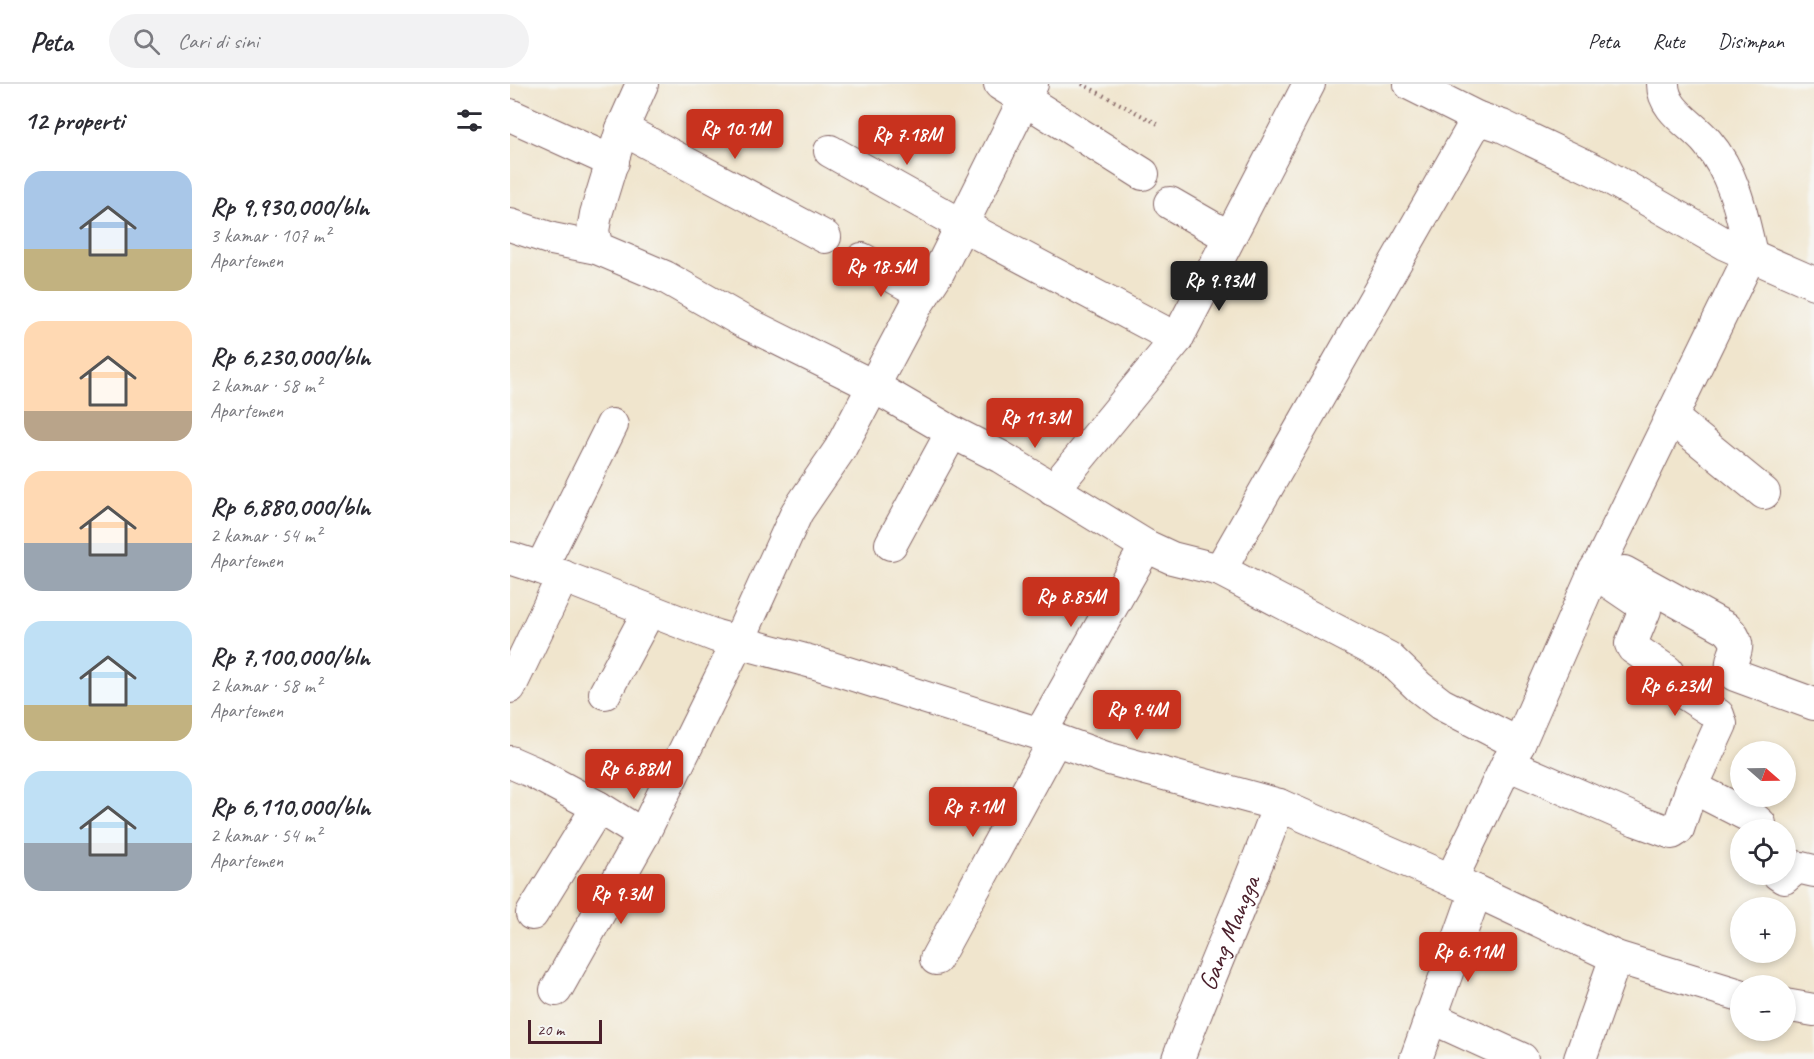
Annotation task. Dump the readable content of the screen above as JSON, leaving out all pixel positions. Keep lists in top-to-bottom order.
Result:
{
  "streets": {
    "street": ["Gang Mangga"]
  },
  "scale_bar": "20 m",
  "north": "right",
  "page": {
    "header": "Peta",
    "search": "Cari di sini",
    "nav": ["Peta", "Rute", "Disimpan"],
    "heading": "12 properti",
    "price": [
      "Rp 10.1M",
      "Rp 7.18M",
      "Rp 18.5M",
      "Rp 9.93M",
      "Rp 11.3M",
      "Rp 8.85M",
      "Rp 6.23M",
      "Rp 9.4M",
      "Rp 6.88M",
      "Rp 7.1M",
      "Rp 9.3M",
      "Rp 6.11M"
    ],
    "list": [
      {
        "name": "Rp 9,930,000/bln",
        "note": "3 kamar · 107 m² · Apartemen"
      },
      {
        "name": "Rp 6,230,000/bln",
        "note": "2 kamar · 58 m² · Apartemen"
      },
      {
        "name": "Rp 6,880,000/bln",
        "note": "2 kamar · 54 m² · Apartemen"
      },
      {
        "name": "Rp 7,100,000/bln",
        "note": "2 kamar · 58 m² · Apartemen"
      },
      {
        "name": "Rp 6,110,000/bln",
        "note": "2 kamar · 54 m² · Apartemen"
      }
    ],
    "map_buttons": ["+", "−"],
    "scale": "20 m"
  }
}
